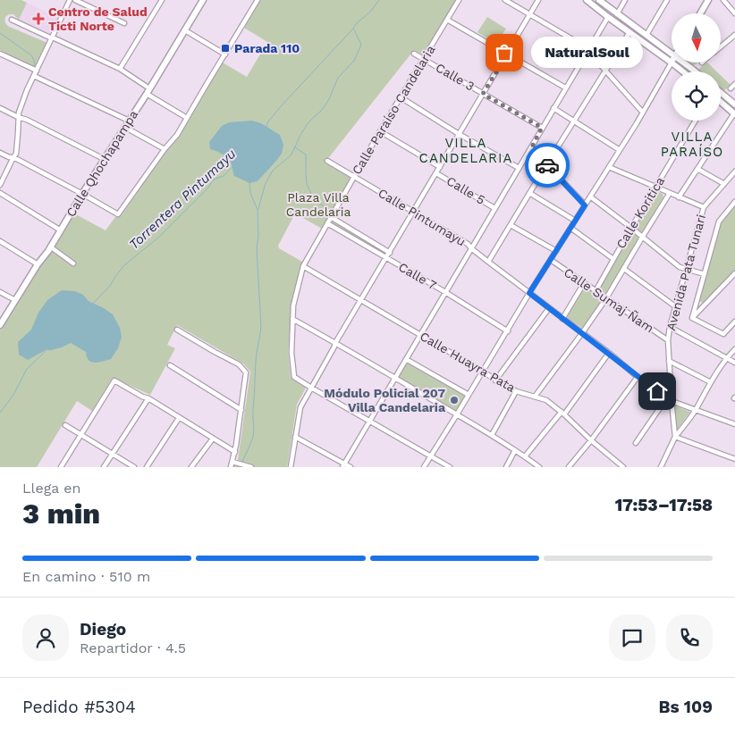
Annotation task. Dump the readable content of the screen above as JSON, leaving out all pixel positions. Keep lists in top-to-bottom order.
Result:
{
  "streets": {
    "street": [
      "Calle 3",
      "Calle Paraíso Candelaria",
      "Calle Qhochapampa",
      "Calle 5",
      "Calle Koritica",
      "Calle Pintumayu",
      "Avenida Pata Tunari",
      "Calle 7",
      "Calle Sumaj Ñam",
      "Calle Huayra Pata"
    ]
  },
  "crossings": [
    ["Calle 3", "Calle Paraíso Candelaria"],
    ["Calle Paraíso Candelaria", "Calle 5"],
    ["Calle Paraíso Candelaria", "Calle Pintumayu"],
    ["Calle Paraíso Candelaria", "Calle 7"],
    ["Calle Paraíso Candelaria", "Calle Huayra Pata"],
    ["Calle Koritica", "Calle Sumaj Ñam"],
    ["Calle Pintumayu", "Avenida Pata Tunari"],
    ["Avenida Pata Tunari", "Calle Sumaj Ñam"]
  ],
  "districts": ["VILLA PARAÍSO", "VILLA CANDELARIA"],
  "water": ["Torrentera Pintumayu"],
  "parks": ["Plaza Villa Candelaria"],
  "places": {
    "health": ["Centro de Salud Ticti Norte"],
    "transit": ["Parada 110"],
    "other": ["NaturalSoul", "Módulo Policial 207 Villa Candelaria"]
  },
  "north": "bottom",
  "page": {
    "bubble": "NaturalSoul",
    "heading": ["3 min", "Llega en", "17:53–17:58"],
    "panel": [
      "Diego",
      "Repartidor · 4.5",
      "Pedido #5304",
      "Bs 109"
    ],
    "bar": "En camino · 510 m"
  }
}
